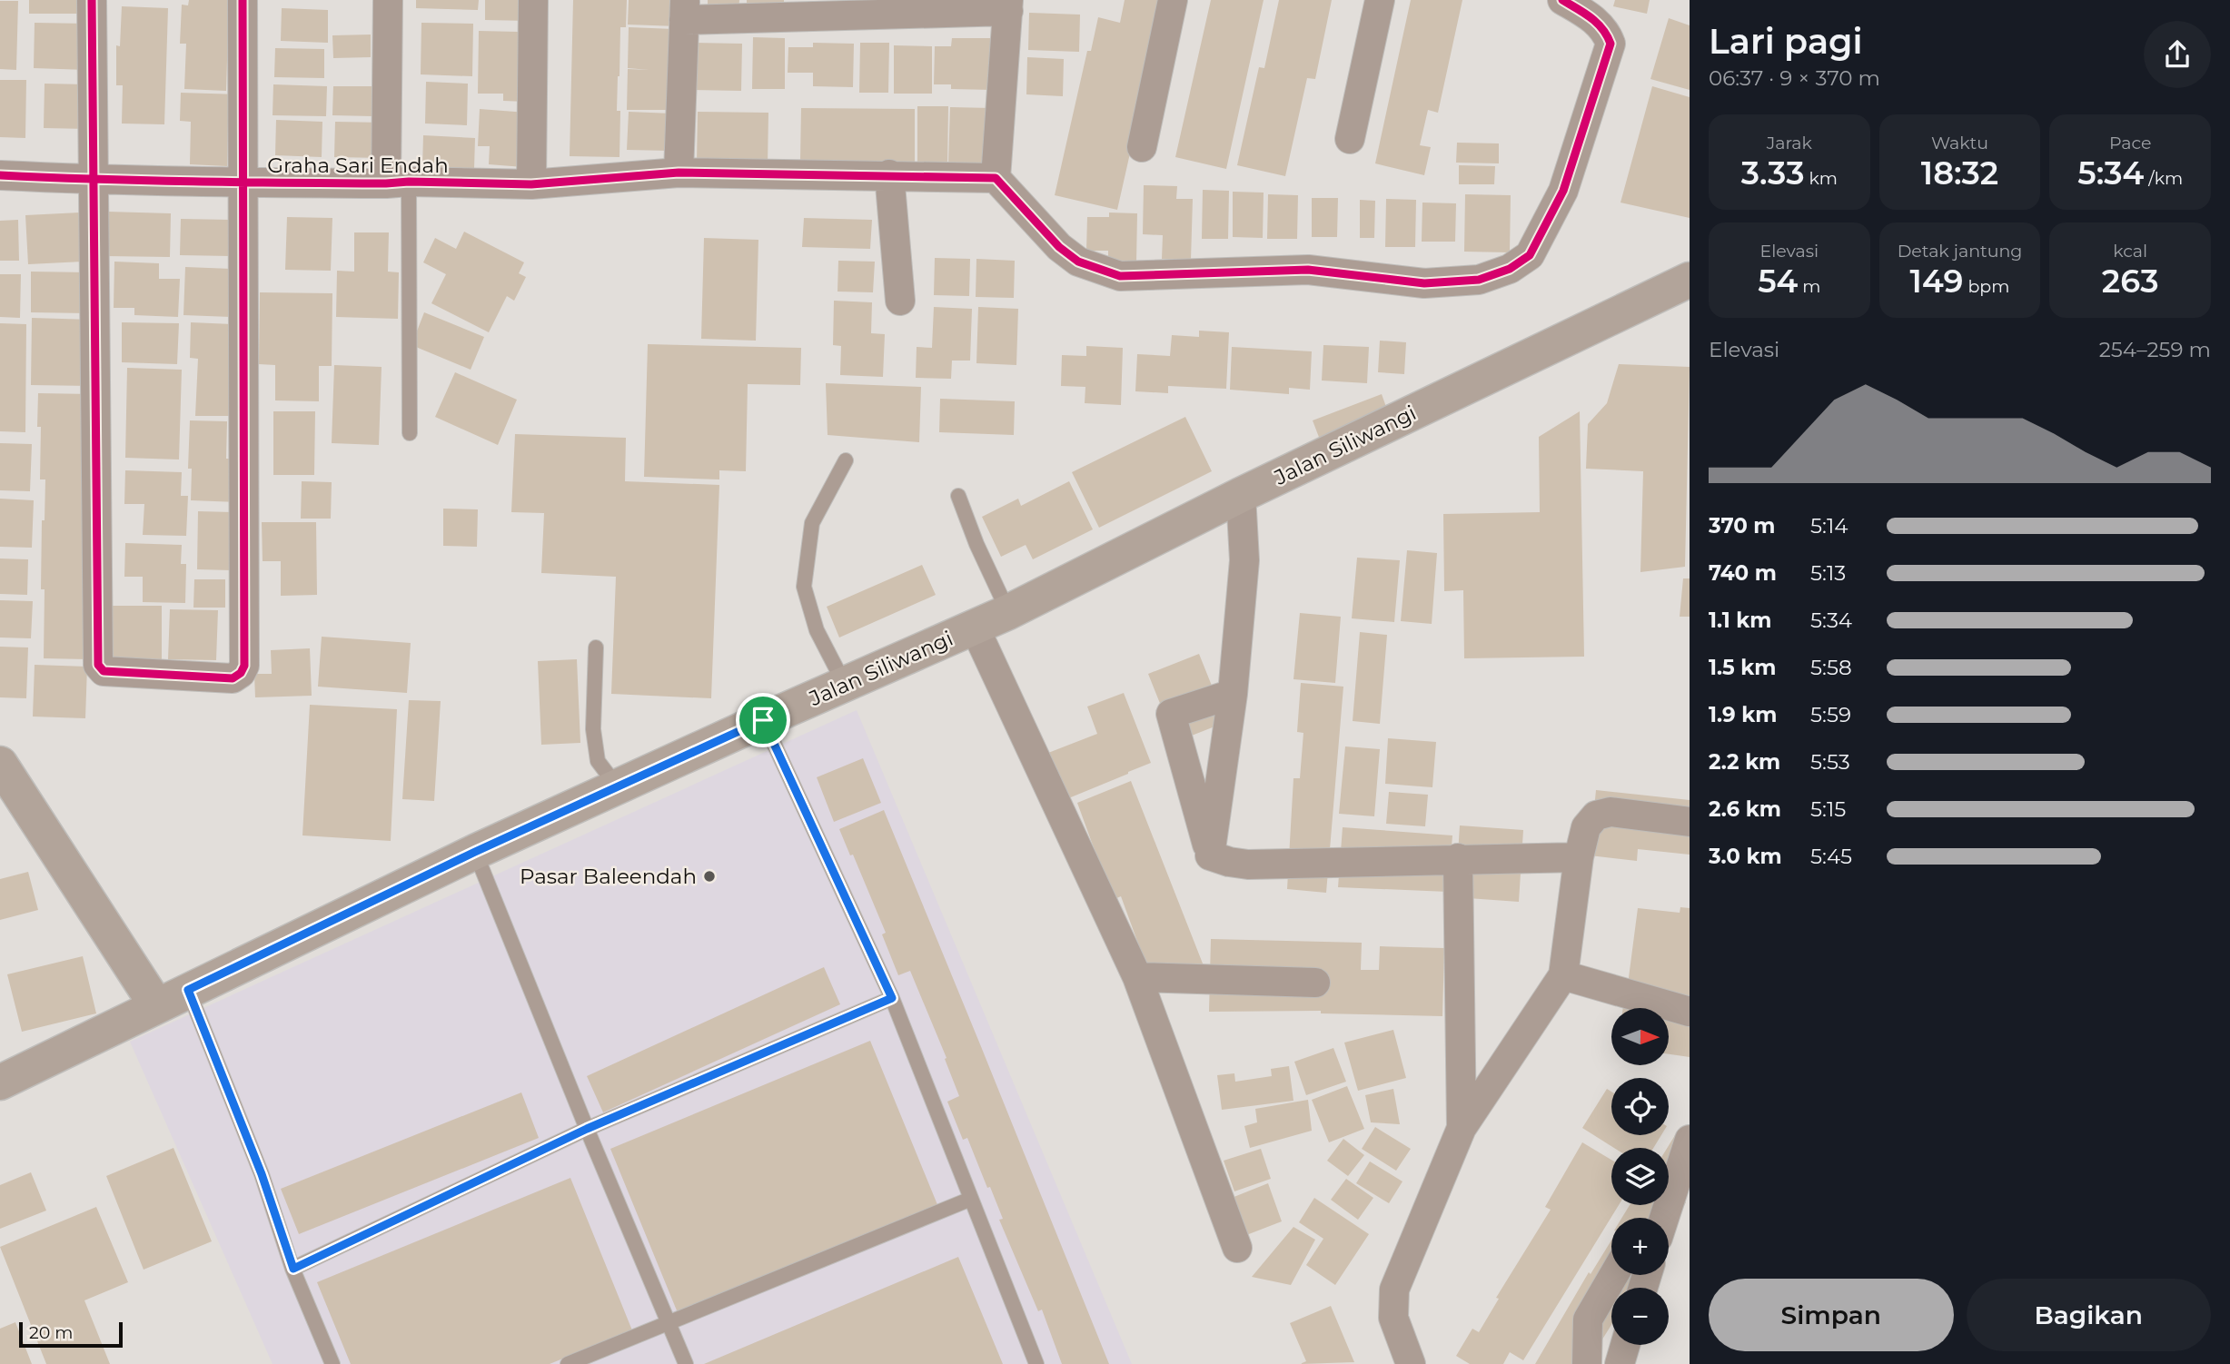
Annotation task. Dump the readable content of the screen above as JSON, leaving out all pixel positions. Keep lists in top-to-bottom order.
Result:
{
  "streets": {
    "main road": ["Jalan Siliwangi"],
    "street": ["Graha Sari Endah"]
  },
  "places": ["Pasar Baleendah"],
  "scale_bar": "20 m",
  "north": "right",
  "page": {
    "heading": ["Lari pagi", "06:37 · 9 × 370 m"],
    "stats": [
      ["Jarak", "3.33 km"],
      ["Waktu", "18:32"],
      ["Pace", "5:34 /km"],
      ["Elevasi", "54 m"],
      ["Detak jantung", "149 bpm"],
      ["kcal", "263"]
    ],
    "chart": ["Elevasi", "254–259 m"],
    "list": [
      {
        "name": "370 m",
        "note": "5:14"
      },
      {
        "name": "740 m",
        "note": "5:13"
      },
      {
        "name": "1.1 km",
        "note": "5:34"
      },
      {
        "name": "1.5 km",
        "note": "5:58"
      },
      {
        "name": "1.9 km",
        "note": "5:59"
      },
      {
        "name": "2.2 km",
        "note": "5:53"
      },
      {
        "name": "2.6 km",
        "note": "5:15"
      },
      {
        "name": "3.0 km",
        "note": "5:45"
      }
    ],
    "map_buttons": ["+", "−"],
    "buttons": ["Simpan", "Bagikan"],
    "scale": "20 m"
  }
}
